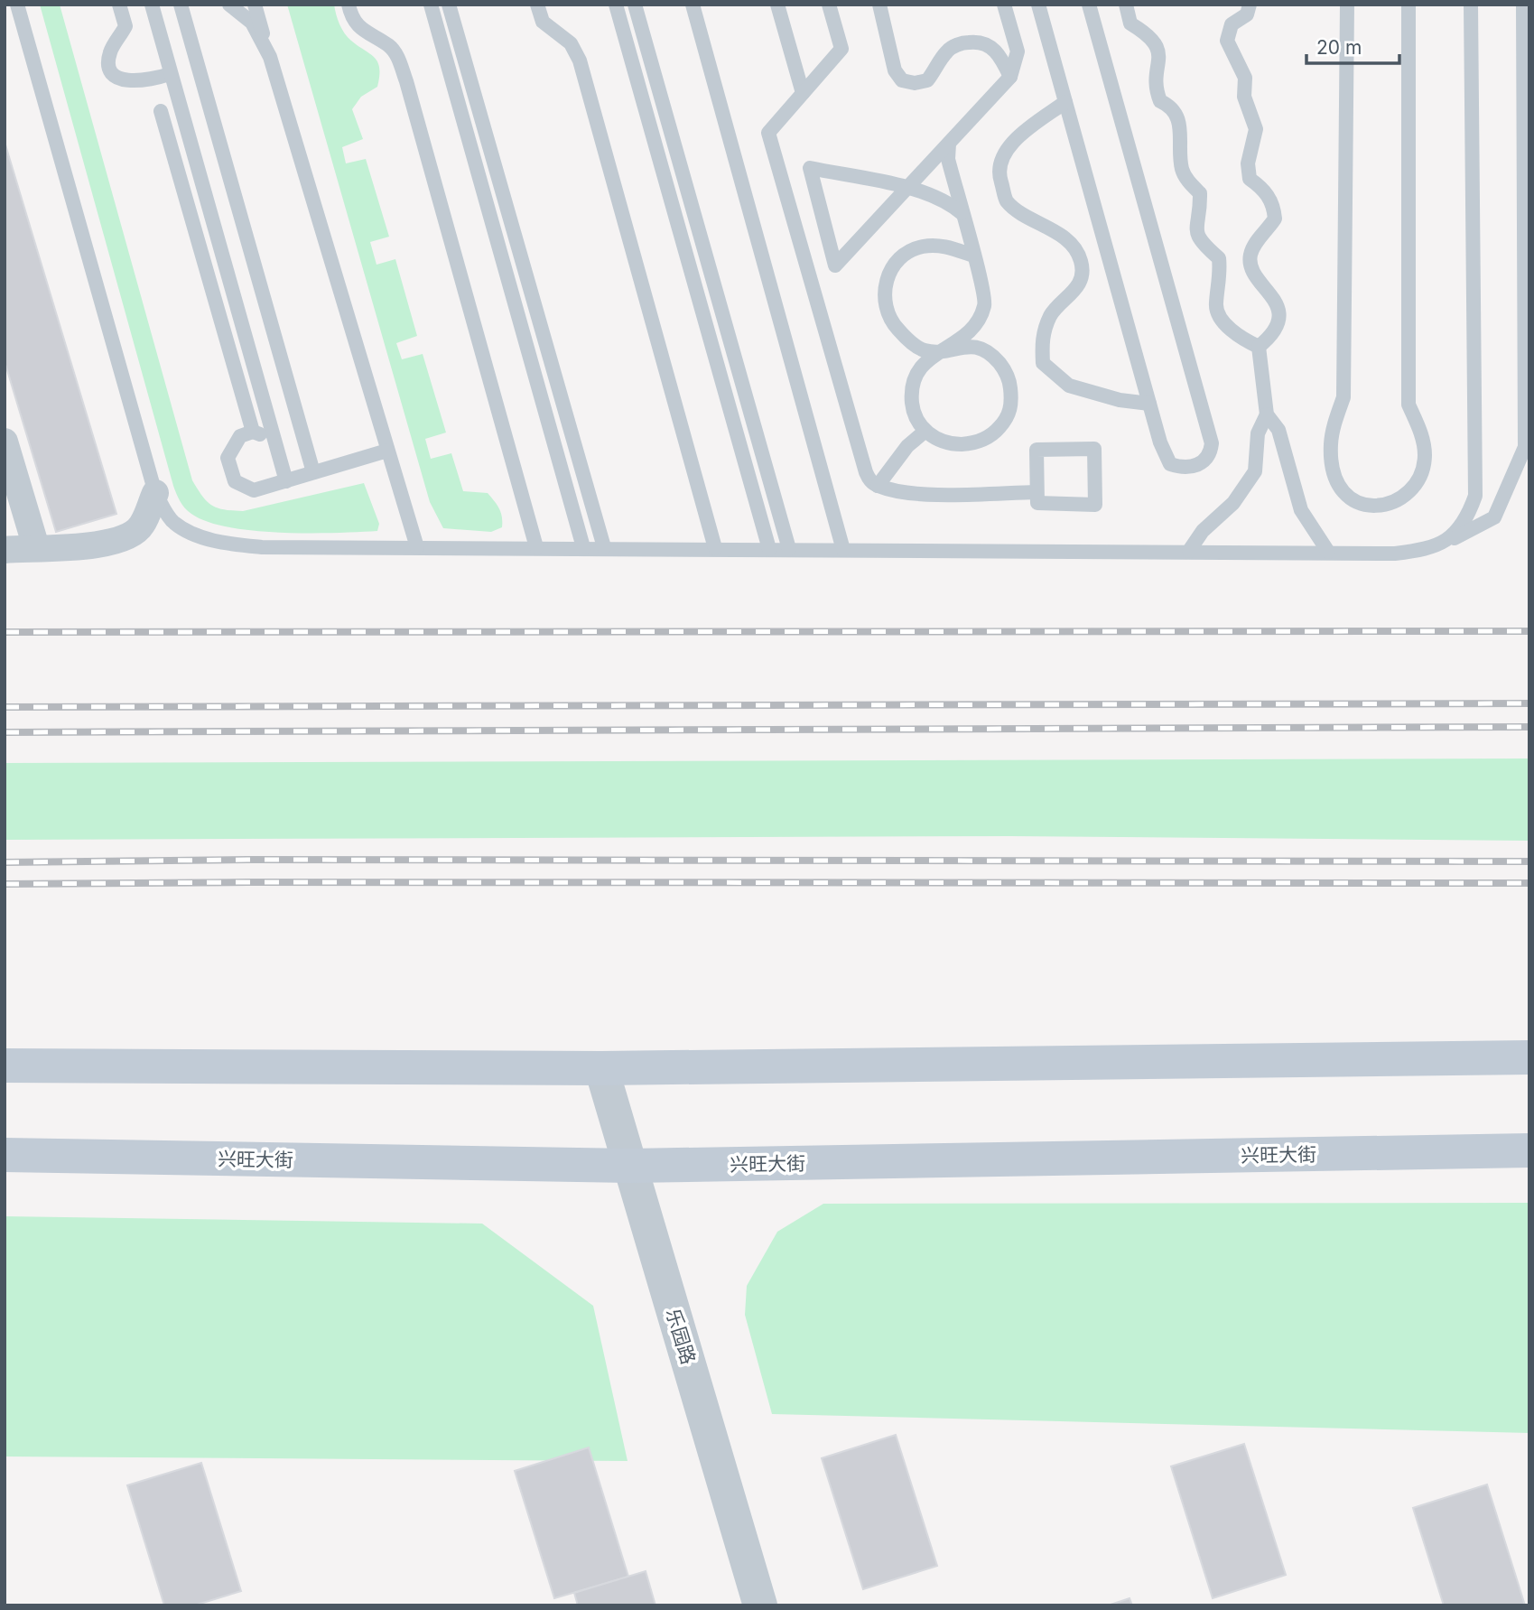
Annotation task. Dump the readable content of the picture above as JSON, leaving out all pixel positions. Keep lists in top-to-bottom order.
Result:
{
  "streets": {
    "main road": ["兴旺大街"],
    "street": ["乐园路"]
  },
  "crossings": [
    ["兴旺大街", "乐园路"]
  ],
  "scale_bar": "20 m"
}
